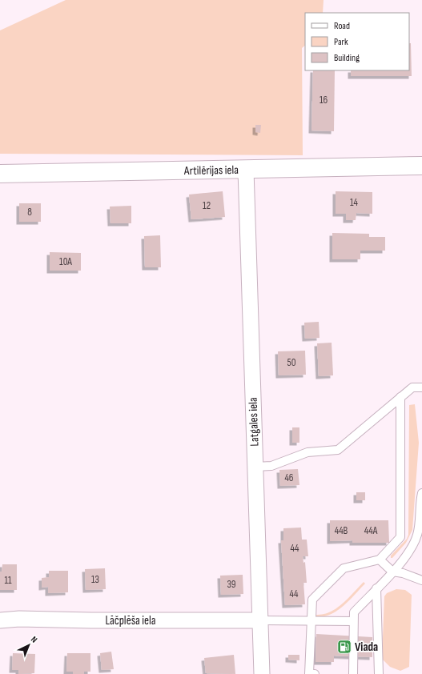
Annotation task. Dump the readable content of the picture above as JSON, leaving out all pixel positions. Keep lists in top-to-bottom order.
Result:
{
  "streets": {
    "street": ["Artilērijas iela", "Latgales iela", "Lāčplēša iela"]
  },
  "crossings": [
    ["Artilērijas iela", "Latgales iela"],
    ["Latgales iela", "Lāčplēša iela"]
  ],
  "places": {
    "fuel station": ["Viada"]
  },
  "house_numbers": [
    "16",
    "14",
    "12",
    "8",
    "10A",
    "50",
    "46",
    "44B",
    "44A",
    "44",
    "13",
    "11",
    "39",
    "44"
  ],
  "legend": ["Road", "Park", "Building"],
  "north": "top right"
}
